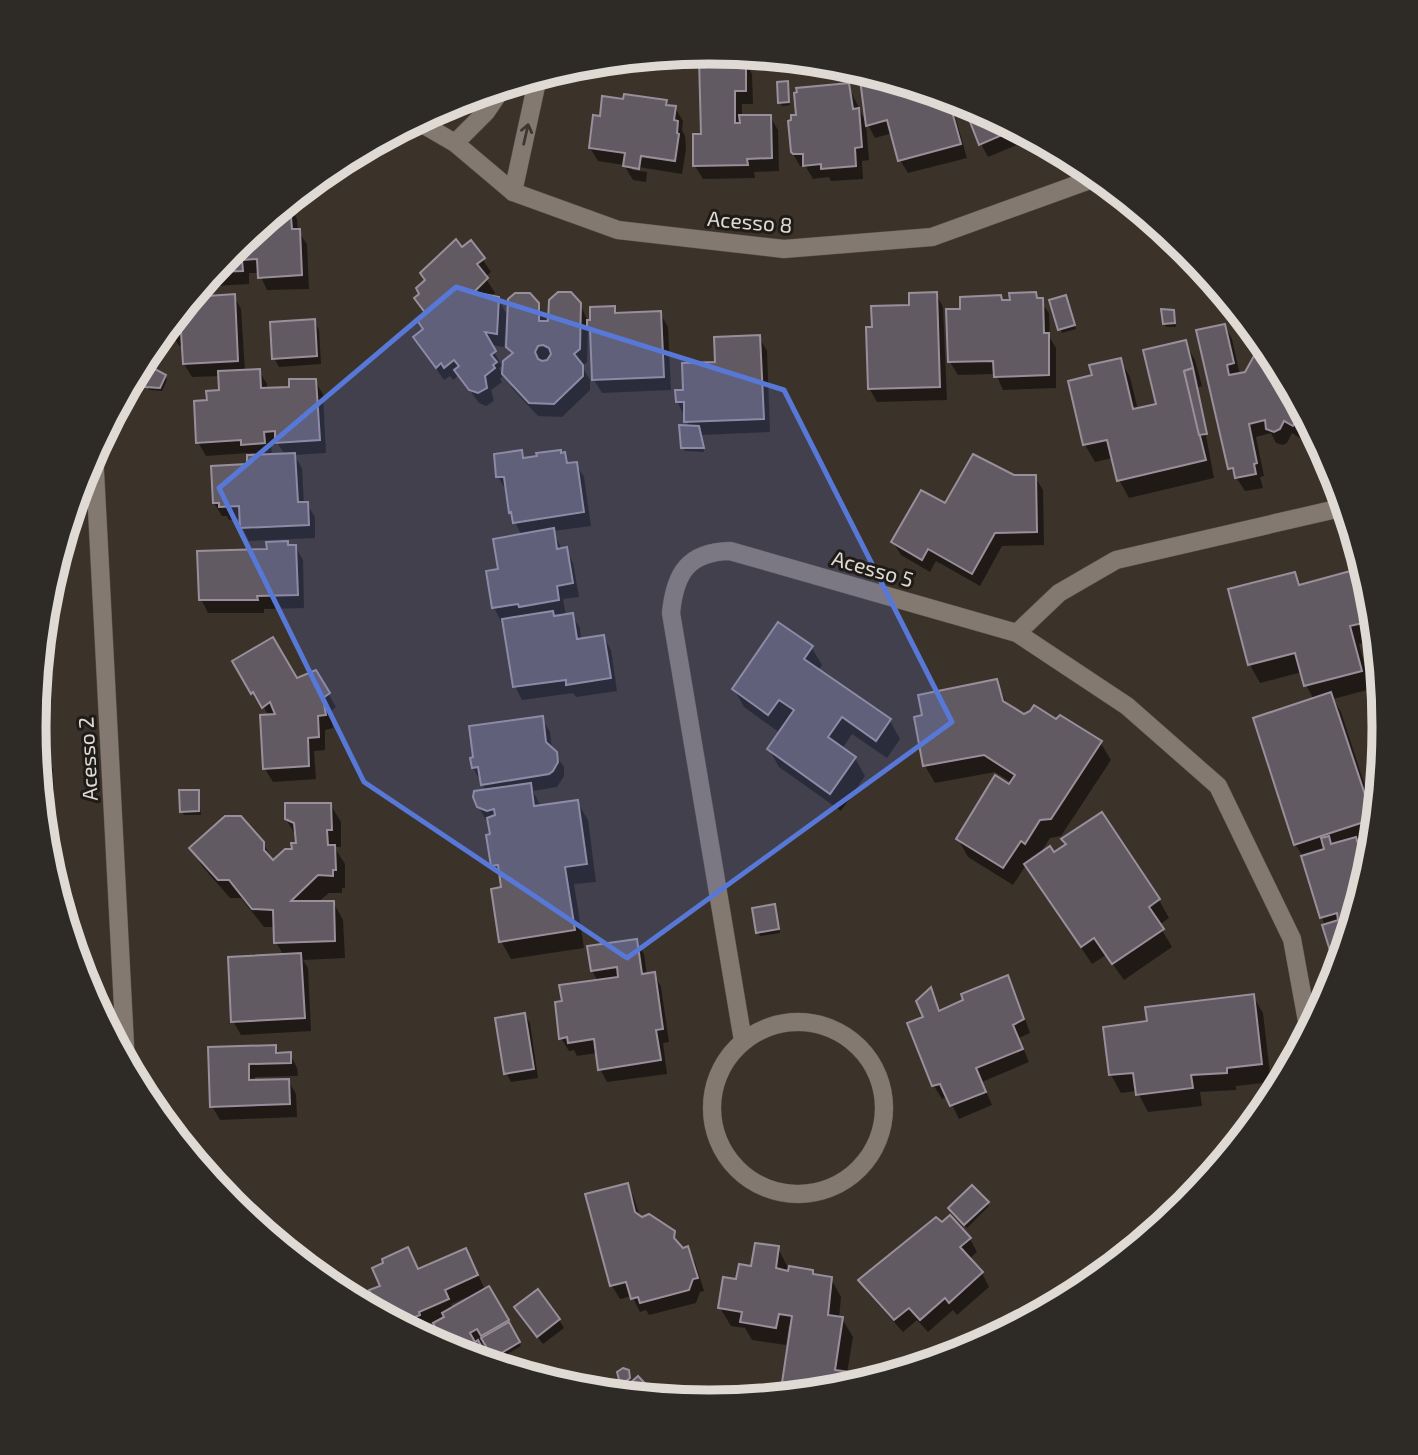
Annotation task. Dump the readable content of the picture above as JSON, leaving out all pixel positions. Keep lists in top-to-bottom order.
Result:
{
  "streets": {
    "street": ["Acesso 8", "Acesso 5", "Acesso 2"]
  }
}
